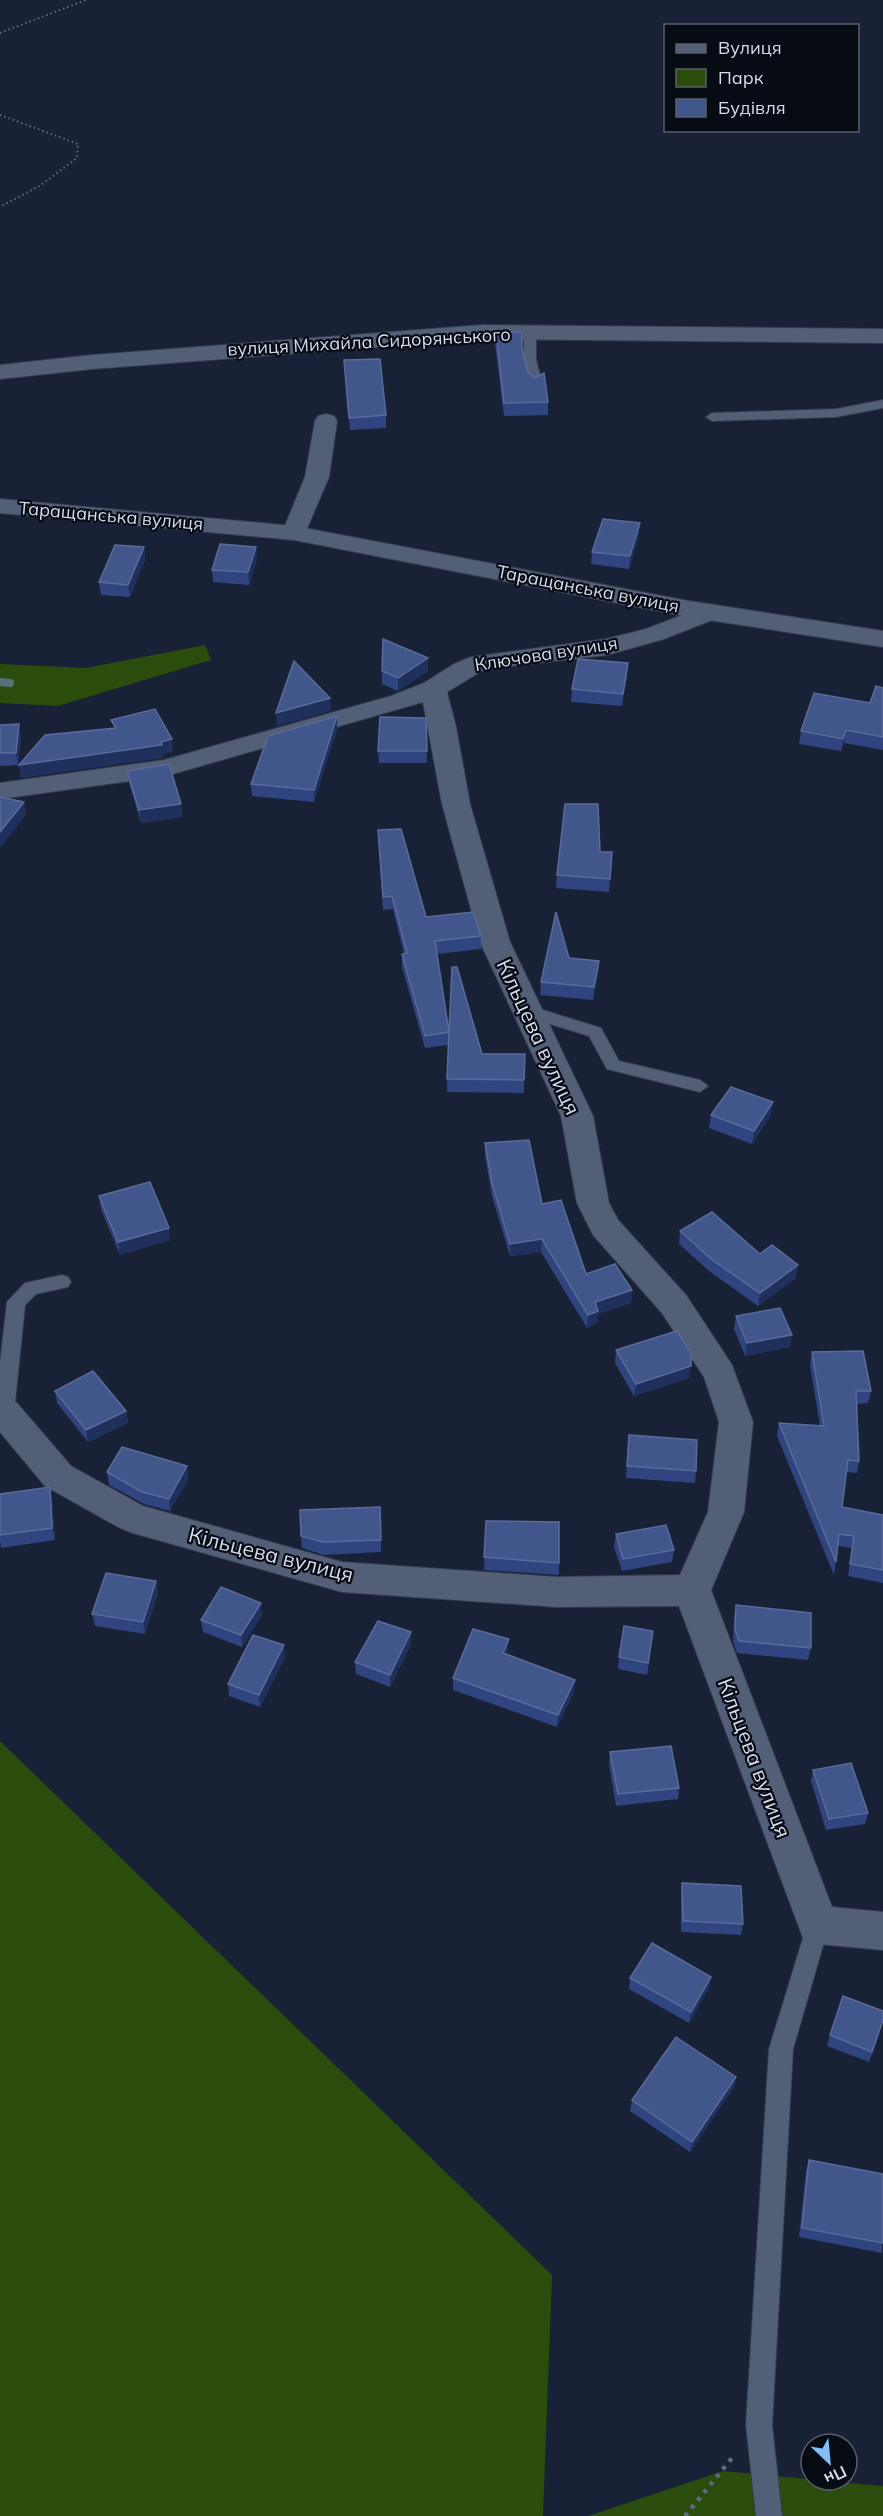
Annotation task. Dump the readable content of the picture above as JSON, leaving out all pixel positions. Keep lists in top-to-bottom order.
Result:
{
  "streets": {
    "street": [
      "вулиця Михайла Сидорянського",
      "Таращанська вулиця",
      "Ключова вулиця",
      "Кільцева вулиця"
    ]
  },
  "crossings": [
    ["Таращанська вулиця", "Ключова вулиця"],
    ["Ключова вулиця", "Кільцева вулиця"]
  ],
  "legend": ["Вулиця", "Парк", "Будівля"],
  "north": "bottom right"
}
